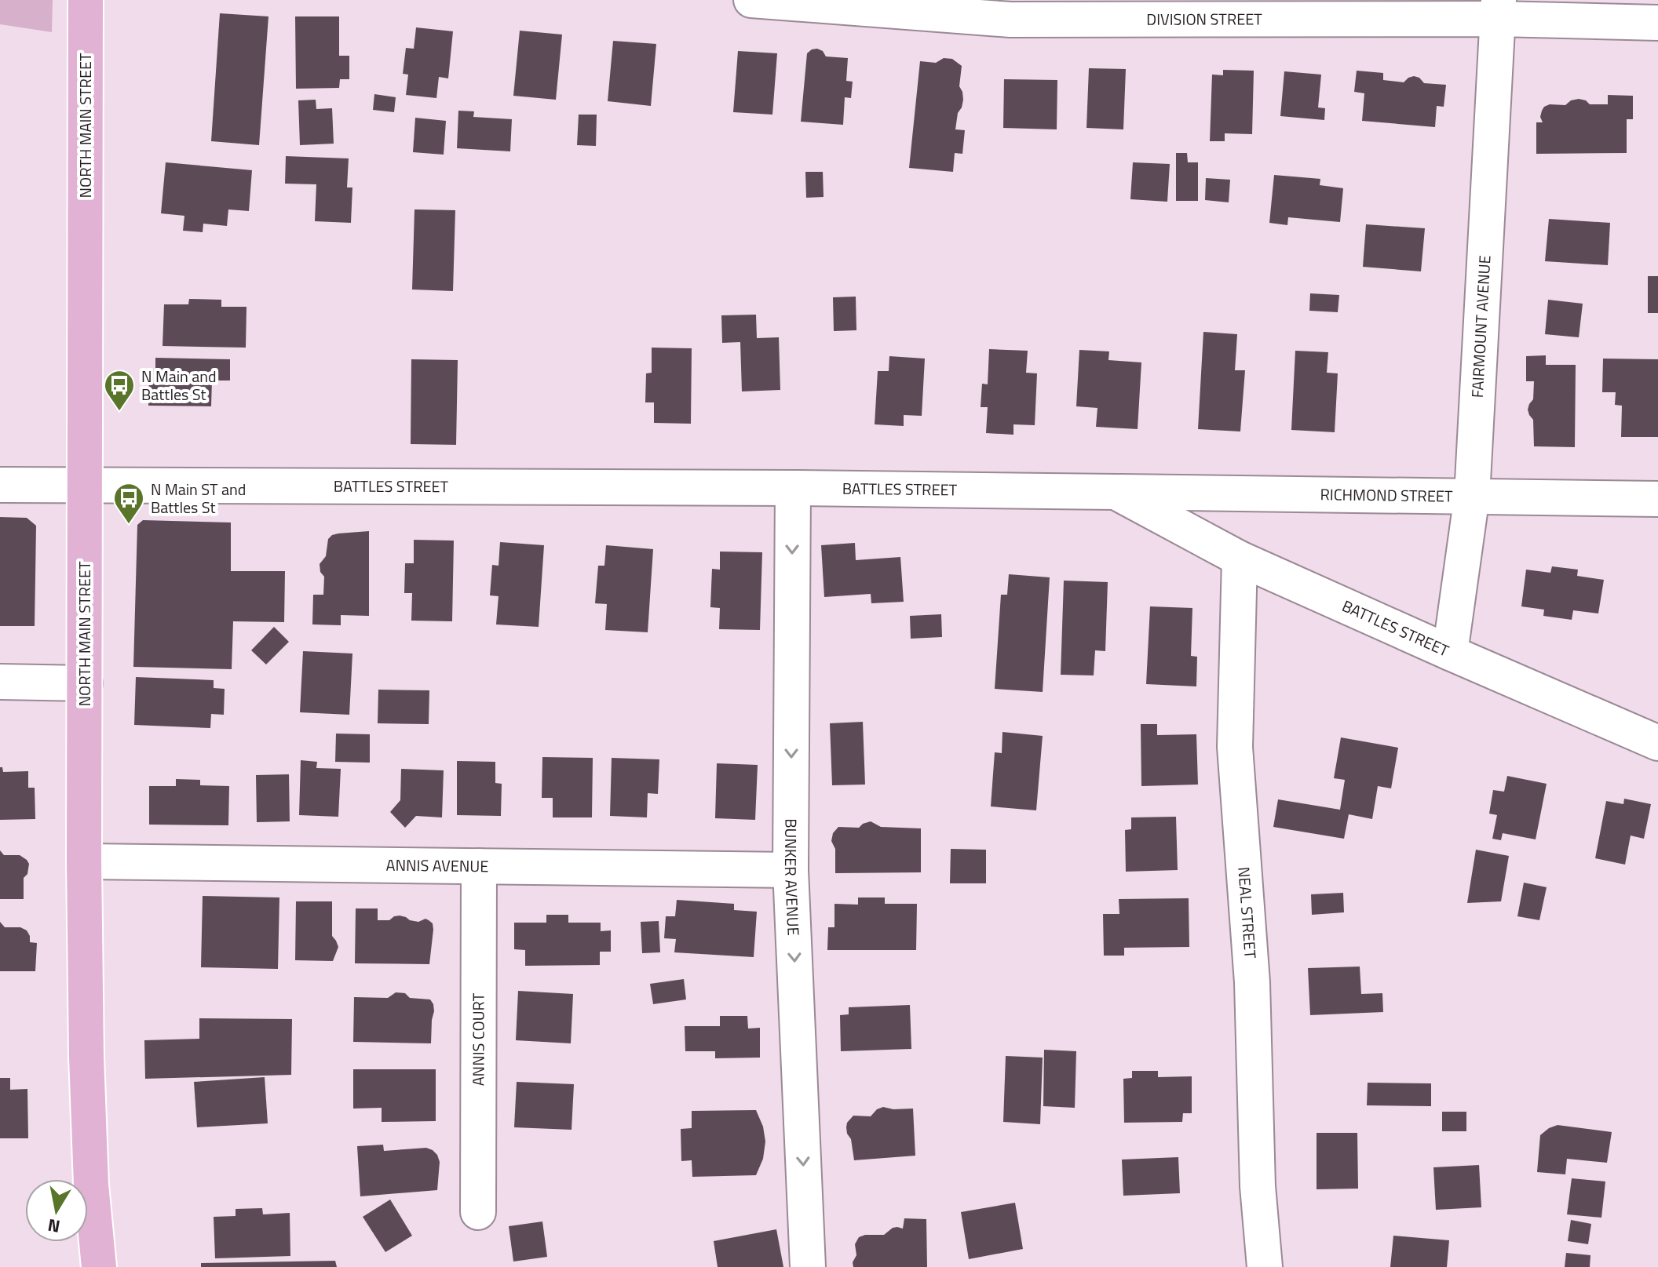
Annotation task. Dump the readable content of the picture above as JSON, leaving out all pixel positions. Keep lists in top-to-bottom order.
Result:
{
  "streets": {
    "main road": ["NORTH MAIN STREET"],
    "street": [
      "DIVISION STREET",
      "FAIRMOUNT AVENUE",
      "BATTLES STREET",
      "RICHMOND STREET",
      "ANNIS AVENUE",
      "BUNKER AVENUE",
      "NEAL STREET",
      "ANNIS COURT"
    ]
  },
  "crossings": [
    ["DIVISION STREET", "FAIRMOUNT AVENUE"],
    ["NORTH MAIN STREET", "BATTLES STREET"],
    ["NORTH MAIN STREET", "ANNIS AVENUE"],
    ["FAIRMOUNT AVENUE", "BATTLES STREET"],
    ["FAIRMOUNT AVENUE", "RICHMOND STREET"],
    ["BATTLES STREET", "RICHMOND STREET"],
    ["BATTLES STREET", "BUNKER AVENUE"],
    ["BATTLES STREET", "NEAL STREET"],
    ["ANNIS AVENUE", "BUNKER AVENUE"],
    ["ANNIS AVENUE", "ANNIS COURT"]
  ],
  "one_way": ["BUNKER AVENUE"],
  "places": {
    "bus stop": ["N Main and Battles St", "N Main ST and Battles St"]
  },
  "north": "bottom"
}
